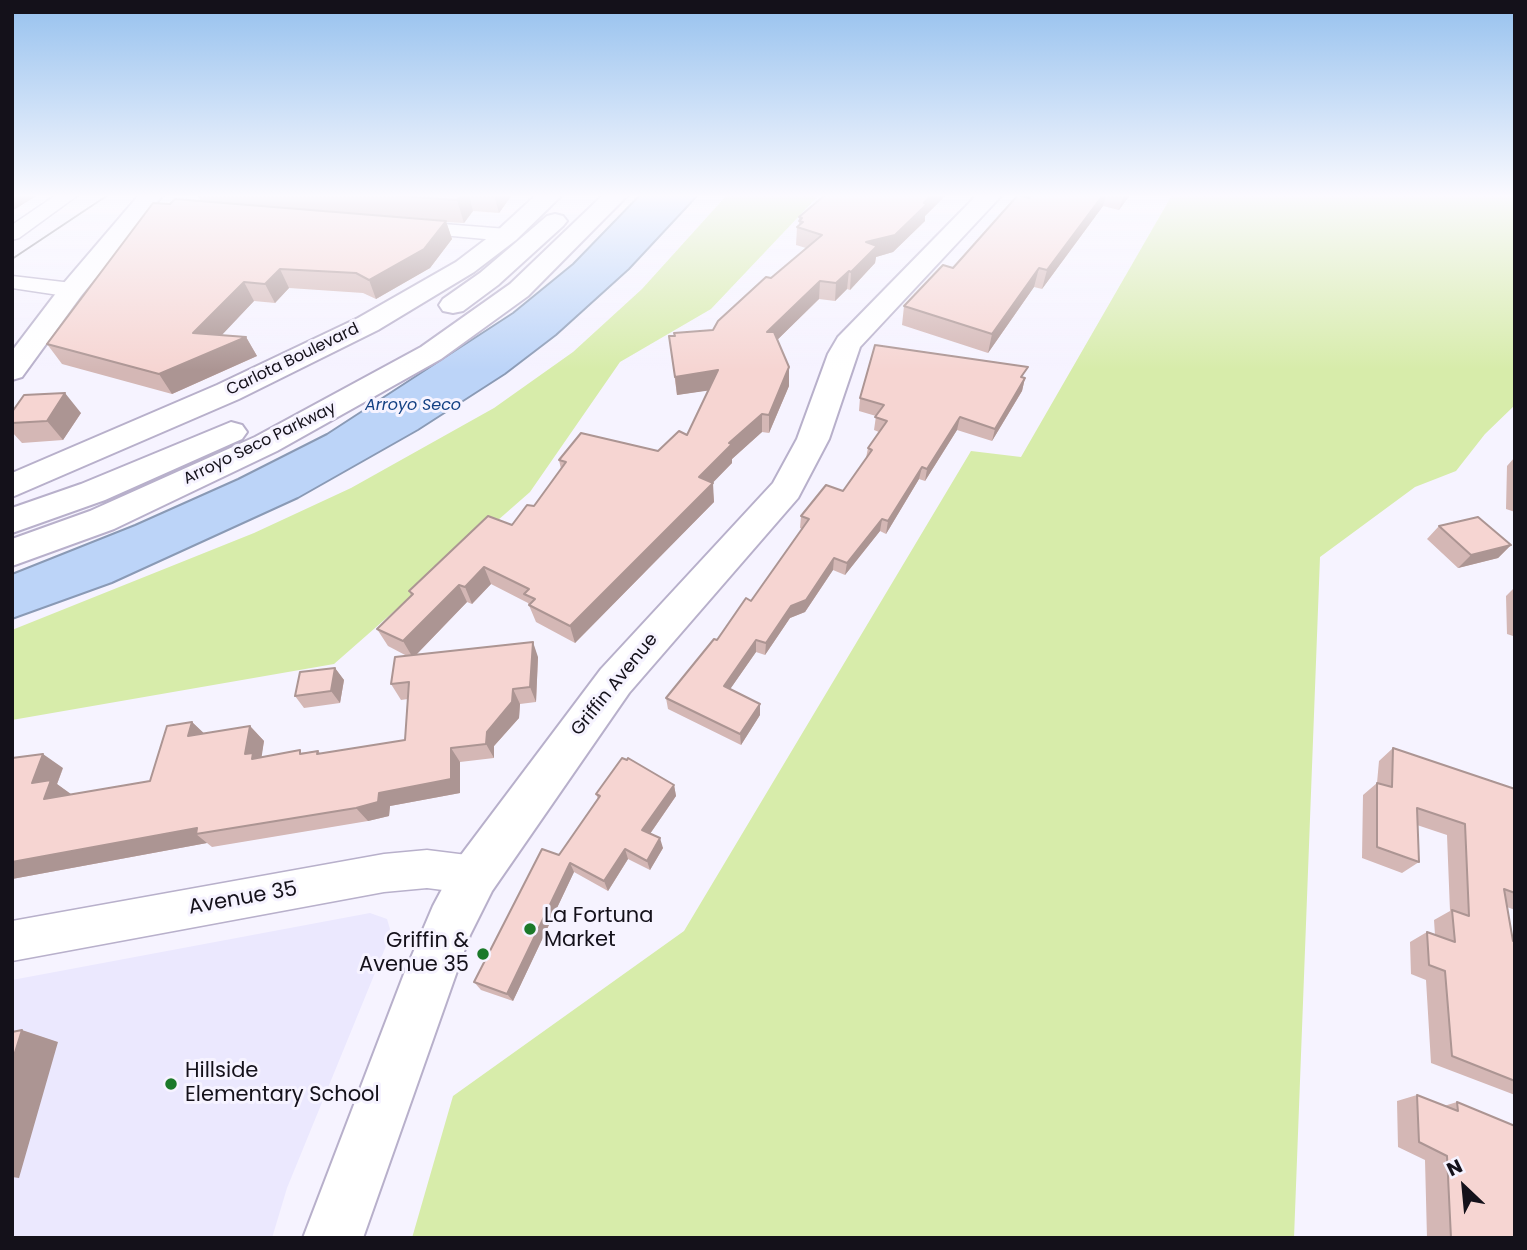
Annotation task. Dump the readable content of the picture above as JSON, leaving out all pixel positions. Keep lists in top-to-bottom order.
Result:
{
  "streets": {
    "main road": ["Carlota Boulevard", "Arroyo Seco Parkway", "Griffin Avenue"],
    "street": ["Avenue 35"]
  },
  "crossings": [
    ["Griffin Avenue", "Avenue 35"]
  ],
  "water": ["Arroyo Seco"],
  "places": ["La Fortuna Market", "Griffin & Avenue 35", "Hillside Elementary School"],
  "north": "top left"
}
